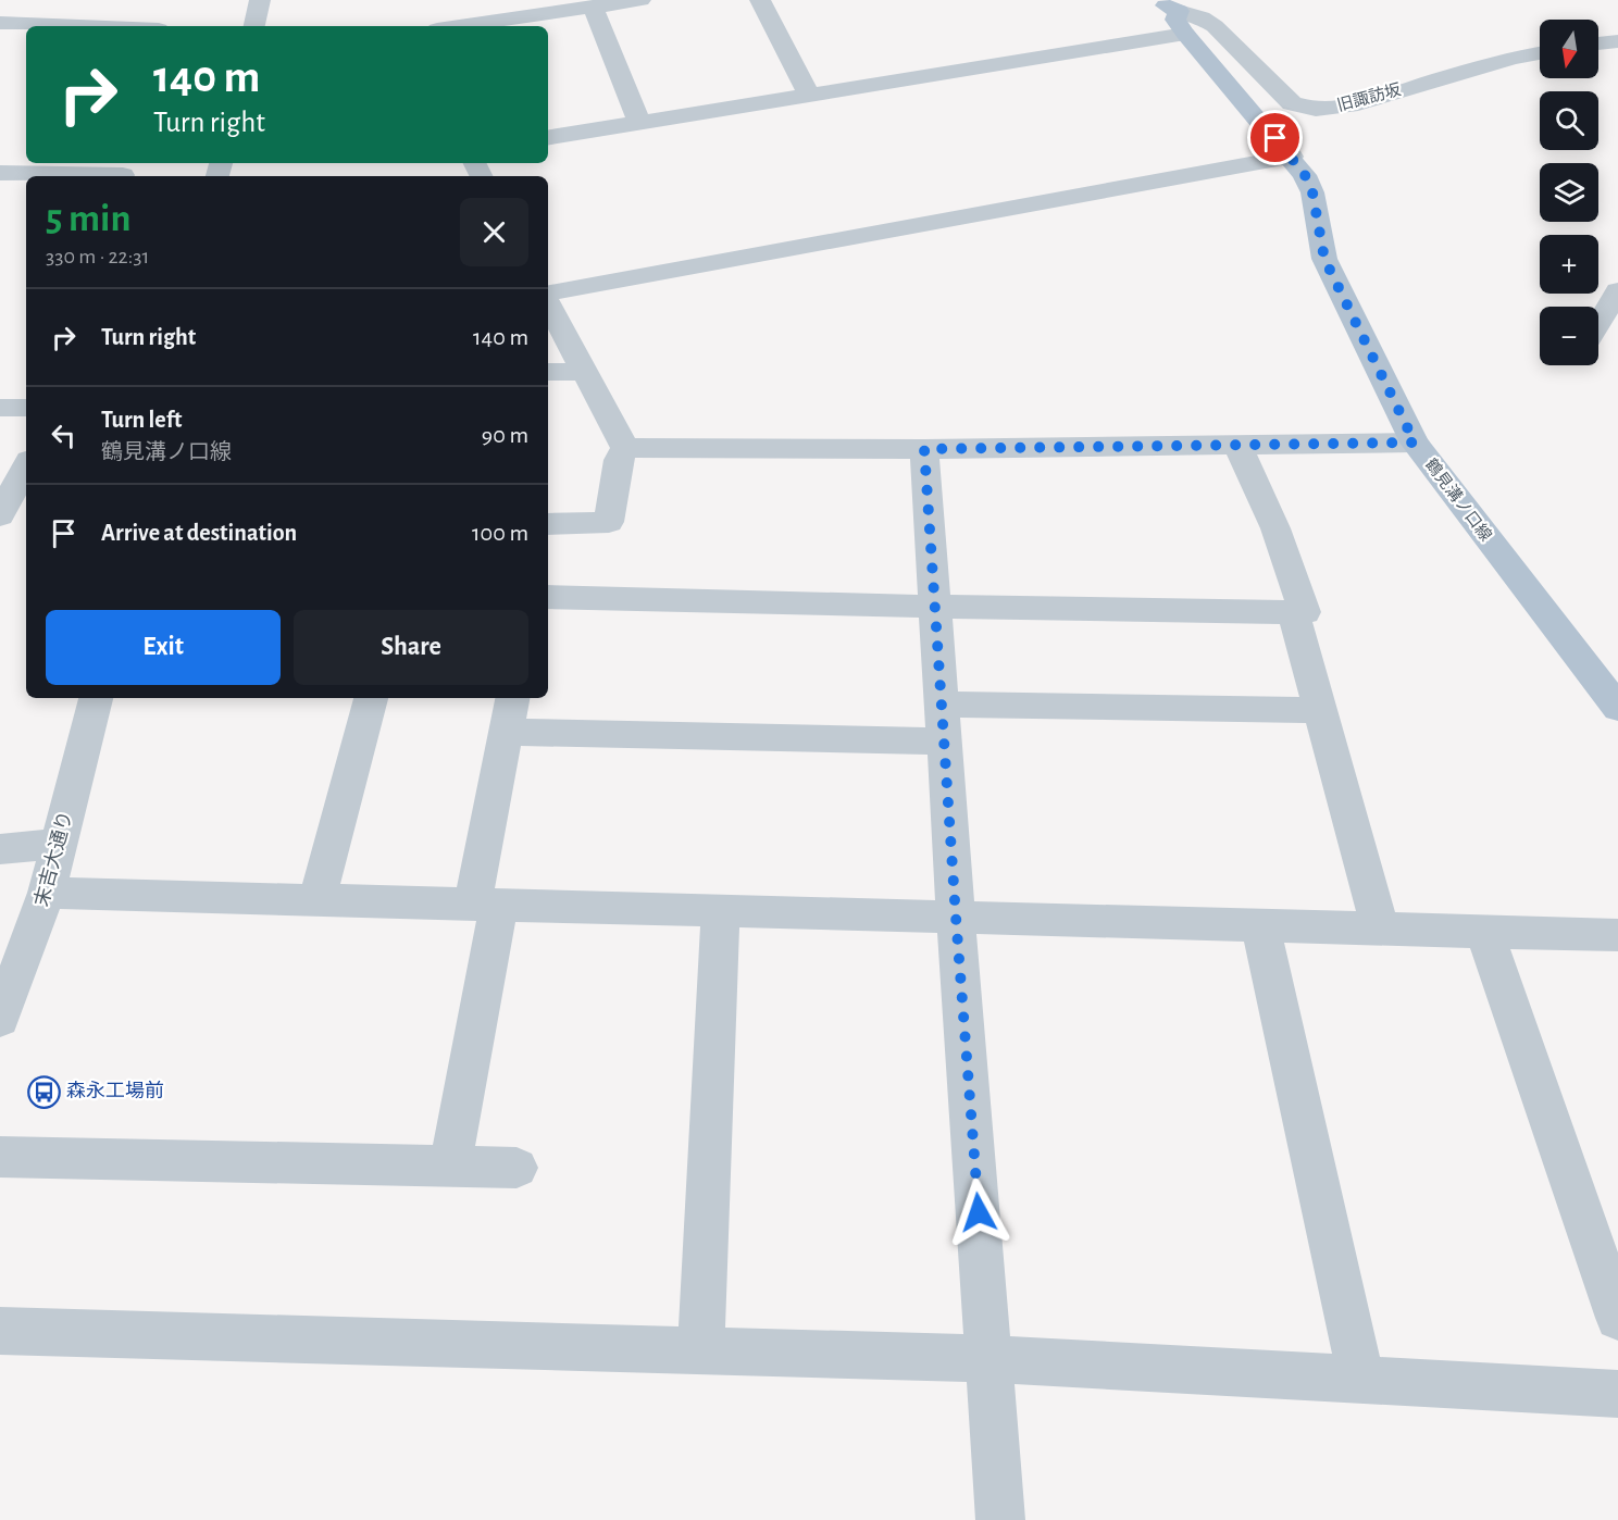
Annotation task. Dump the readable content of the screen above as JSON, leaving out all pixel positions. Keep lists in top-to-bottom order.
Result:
{
  "streets": {
    "main road": ["鶴見溝ノ口線"],
    "street": ["旧諏訪坂", "末吉大通り"]
  },
  "crossings": [
    ["旧諏訪坂", "鶴見溝ノ口線"]
  ],
  "places": {
    "bus stop": ["森永工場前"]
  },
  "north": "bottom",
  "page": {
    "map_buttons": ["+", "−"],
    "turn": ["140 m", "Turn right"],
    "heading": ["5 min", "330 m · 22:31"],
    "list": [
      {
        "name": "Turn right",
        "value": "140 m"
      },
      {
        "name": "Turn left",
        "note": "鶴見溝ノ口線",
        "value": "90 m"
      },
      {
        "name": "Arrive at destination",
        "value": "100 m"
      }
    ],
    "buttons": ["Exit", "Share"]
  }
}
